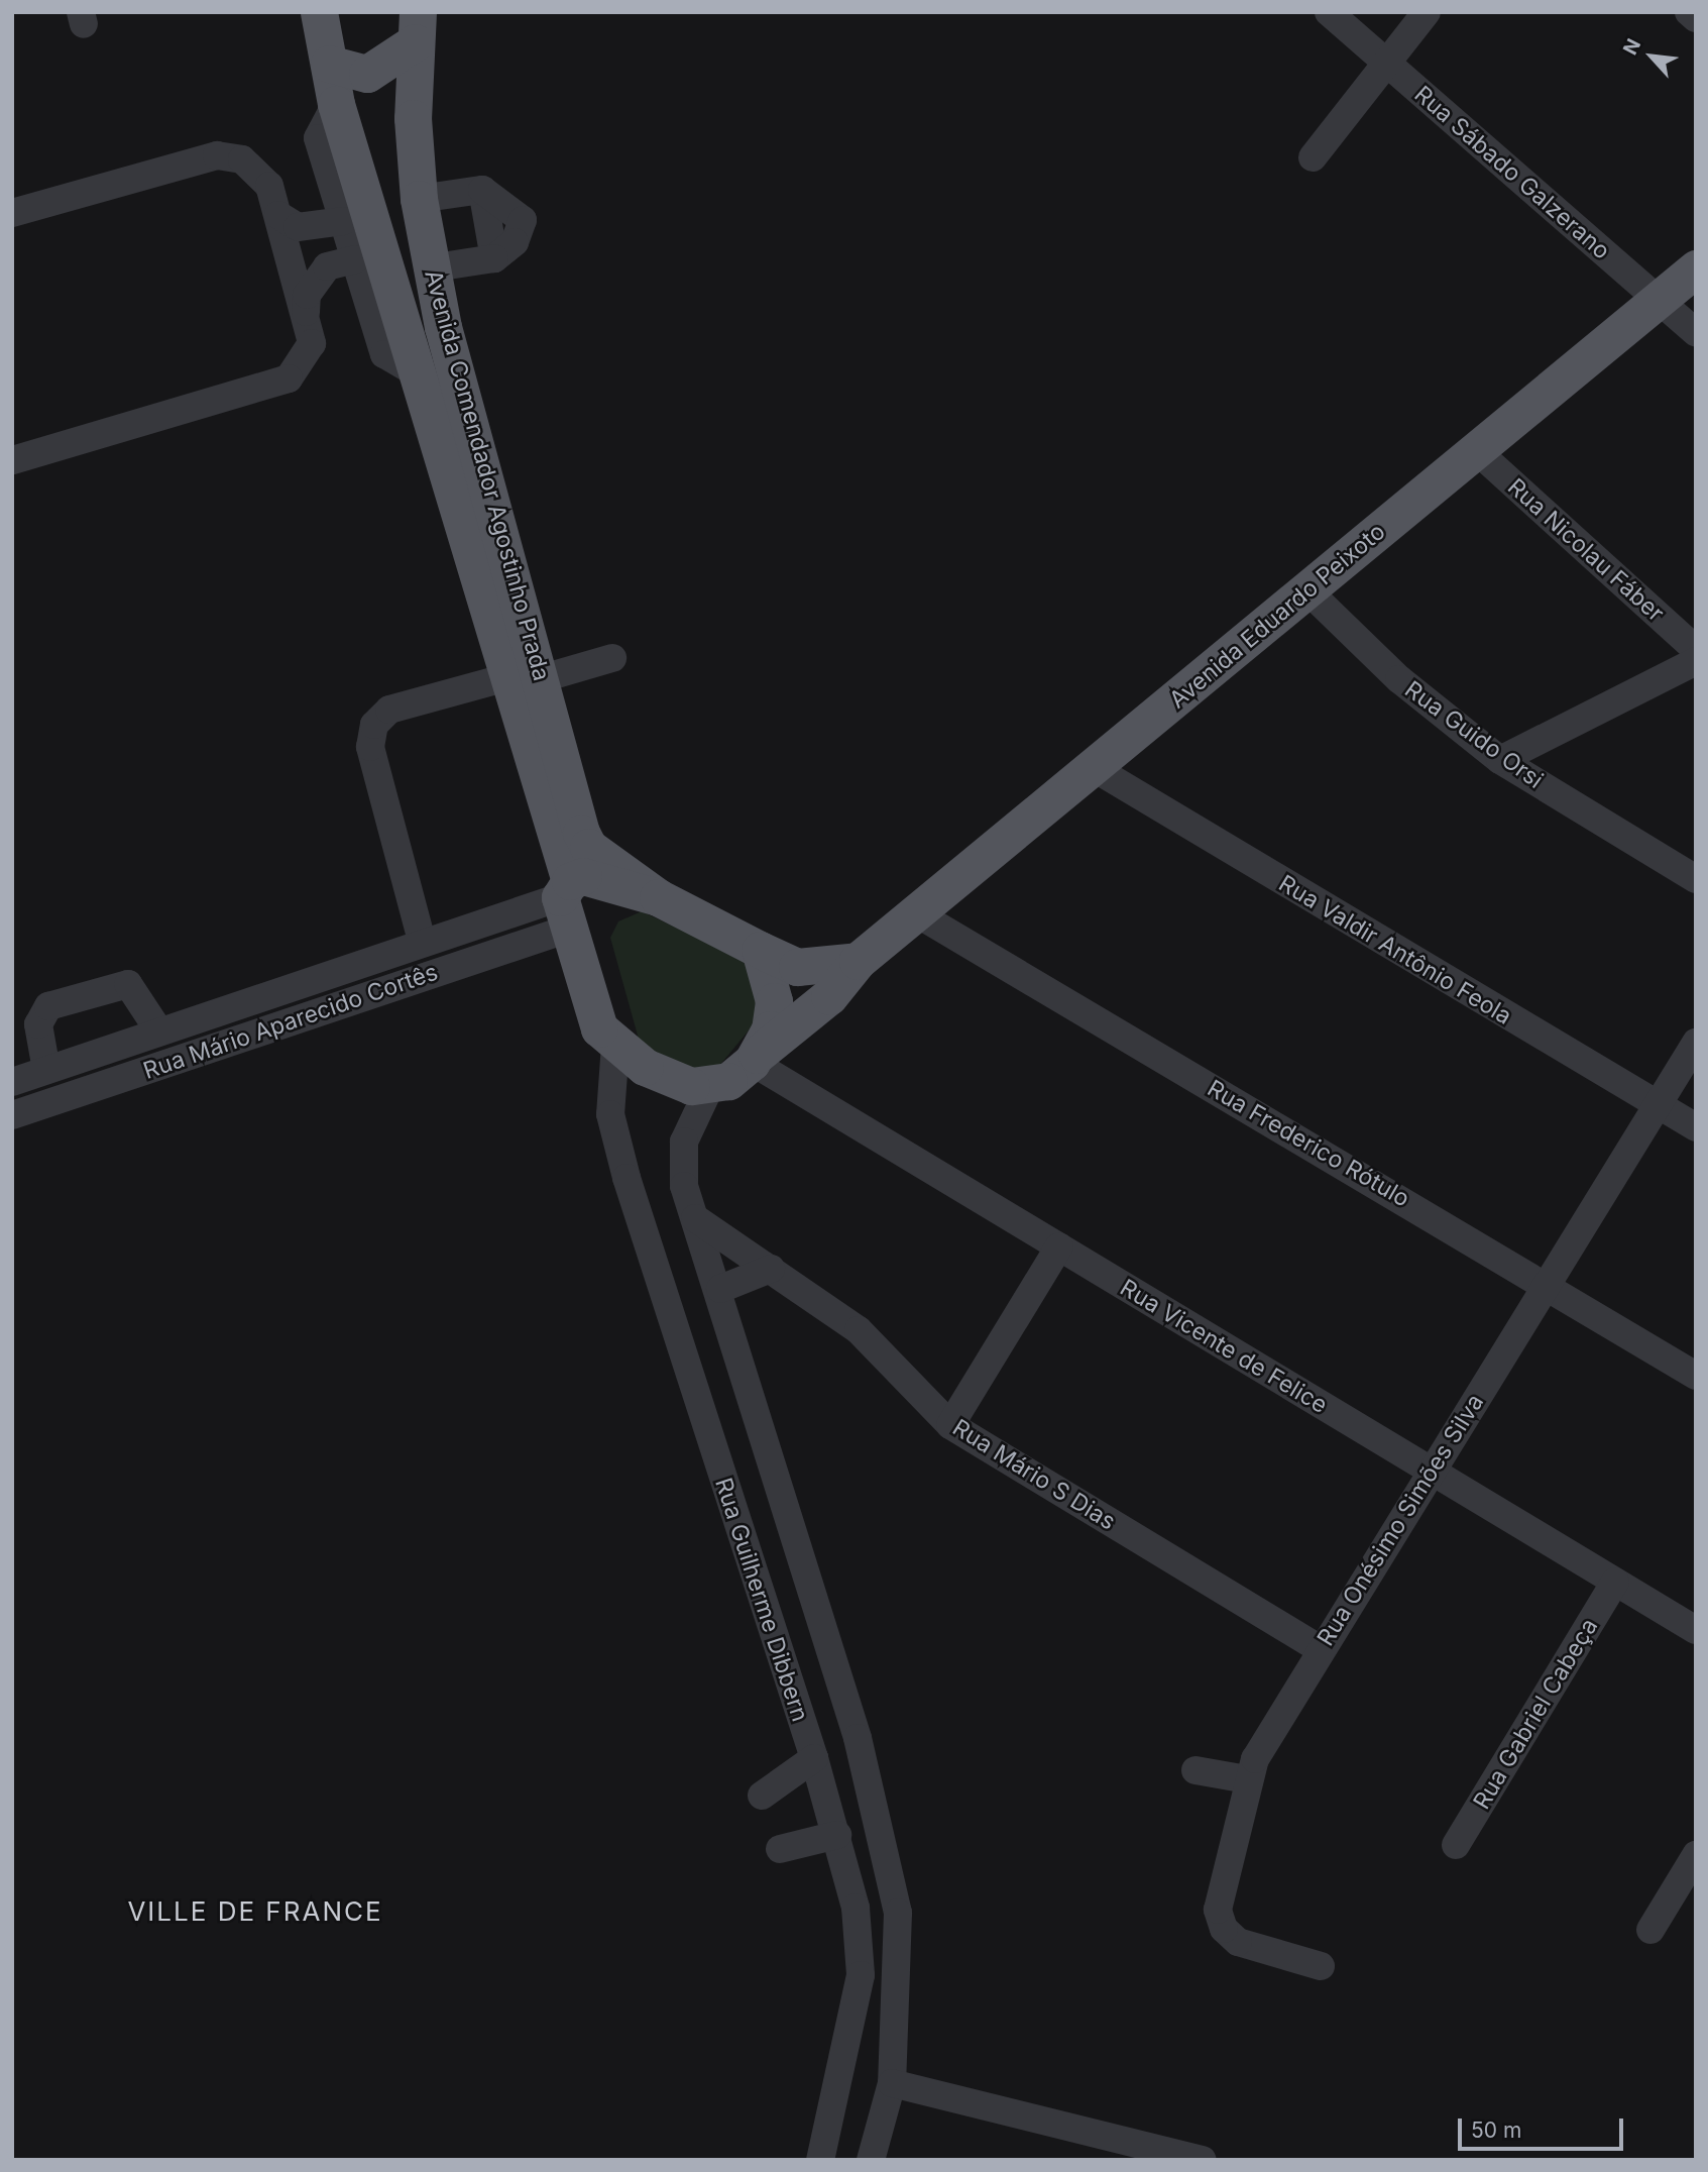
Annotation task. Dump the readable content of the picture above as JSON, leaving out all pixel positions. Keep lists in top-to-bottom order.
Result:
{
  "streets": {
    "main road": ["Avenida Comendador Agostinho Prada", "Avenida Eduardo Peixoto"],
    "street": [
      "Rua Sábado Galzerano",
      "Rua Nicolau Fáber",
      "Rua Guido Orsi",
      "Rua Valdir Antônio Feola",
      "Rua Mário Aparecido Cortês",
      "Rua Frederico Rótulo",
      "Rua Vicente de Felice",
      "Rua Mário S Dias",
      "Rua Onésimo Simões Silva",
      "Rua Guilherme Dibbern",
      "Rua Gabriel Cabeça"
    ]
  },
  "crossings": [
    ["Rua Sábado Galzerano", "Avenida Eduardo Peixoto"],
    ["Avenida Comendador Agostinho Prada", "Avenida Eduardo Peixoto"],
    ["Avenida Comendador Agostinho Prada", "Rua Mário Aparecido Cortês"],
    ["Avenida Comendador Agostinho Prada", "Rua Vicente de Felice"],
    ["Avenida Comendador Agostinho Prada", "Rua Guilherme Dibbern"],
    ["Rua Nicolau Fáber", "Avenida Eduardo Peixoto"],
    ["Avenida Eduardo Peixoto", "Rua Guido Orsi"],
    ["Avenida Eduardo Peixoto", "Rua Valdir Antônio Feola"],
    ["Avenida Eduardo Peixoto", "Rua Mário Aparecido Cortês"],
    ["Avenida Eduardo Peixoto", "Rua Frederico Rótulo"],
    ["Avenida Eduardo Peixoto", "Rua Vicente de Felice"],
    ["Avenida Eduardo Peixoto", "Rua Guilherme Dibbern"],
    ["Rua Valdir Antônio Feola", "Rua Onésimo Simões Silva"],
    ["Rua Mário Aparecido Cortês", "Rua Vicente de Felice"],
    ["Rua Mário Aparecido Cortês", "Rua Guilherme Dibbern"],
    ["Rua Frederico Rótulo", "Rua Onésimo Simões Silva"],
    ["Rua Vicente de Felice", "Rua Onésimo Simões Silva"],
    ["Rua Vicente de Felice", "Rua Guilherme Dibbern"],
    ["Rua Vicente de Felice", "Rua Gabriel Cabeça"],
    ["Rua Mário S Dias", "Rua Onésimo Simões Silva"]
  ],
  "districts": ["VILLE DE FRANCE"],
  "scale_bar": "50 m",
  "north": "top left"
}
